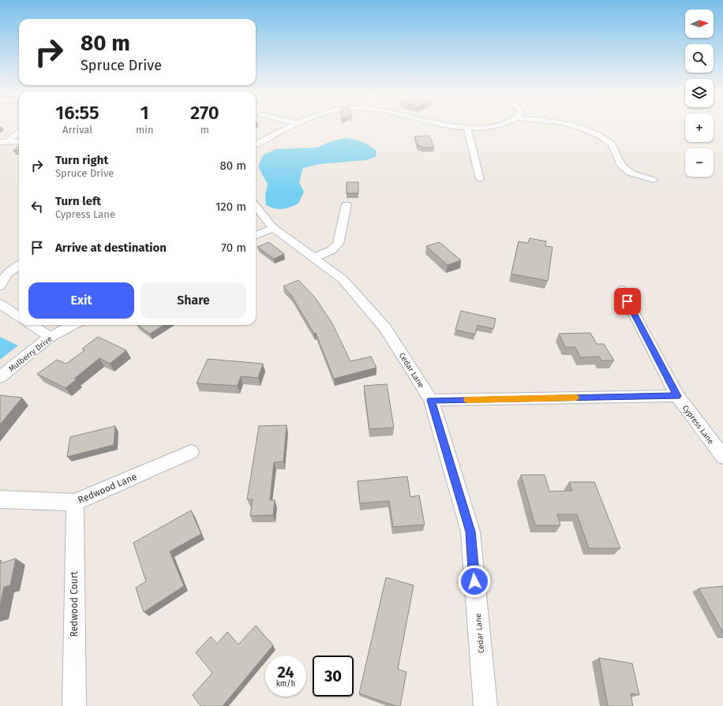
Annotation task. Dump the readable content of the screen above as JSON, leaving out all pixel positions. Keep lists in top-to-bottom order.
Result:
{
  "streets": {
    "street": [
      "Mulberry Drive",
      "Cedar Lane",
      "Cypress Lane",
      "Redwood Lane",
      "Redwood Court"
    ]
  },
  "crossings": [
    ["Redwood Lane", "Redwood Court"]
  ],
  "north": "right",
  "page": {
    "map_buttons": ["+", "−"],
    "turn": ["80 m", "Spruce Drive"],
    "eta": [
      "16:55",
      "Arrival",
      "1",
      "min",
      "270",
      "m"
    ],
    "list": [
      {
        "name": "Turn right",
        "note": "Spruce Drive",
        "value": "80 m"
      },
      {
        "name": "Turn left",
        "note": "Cypress Lane",
        "value": "120 m"
      },
      {
        "name": "Arrive at destination",
        "value": "70 m"
      }
    ],
    "buttons": ["Exit", "Share"],
    "speed": "24 km/h",
    "limit": "30"
  }
}
